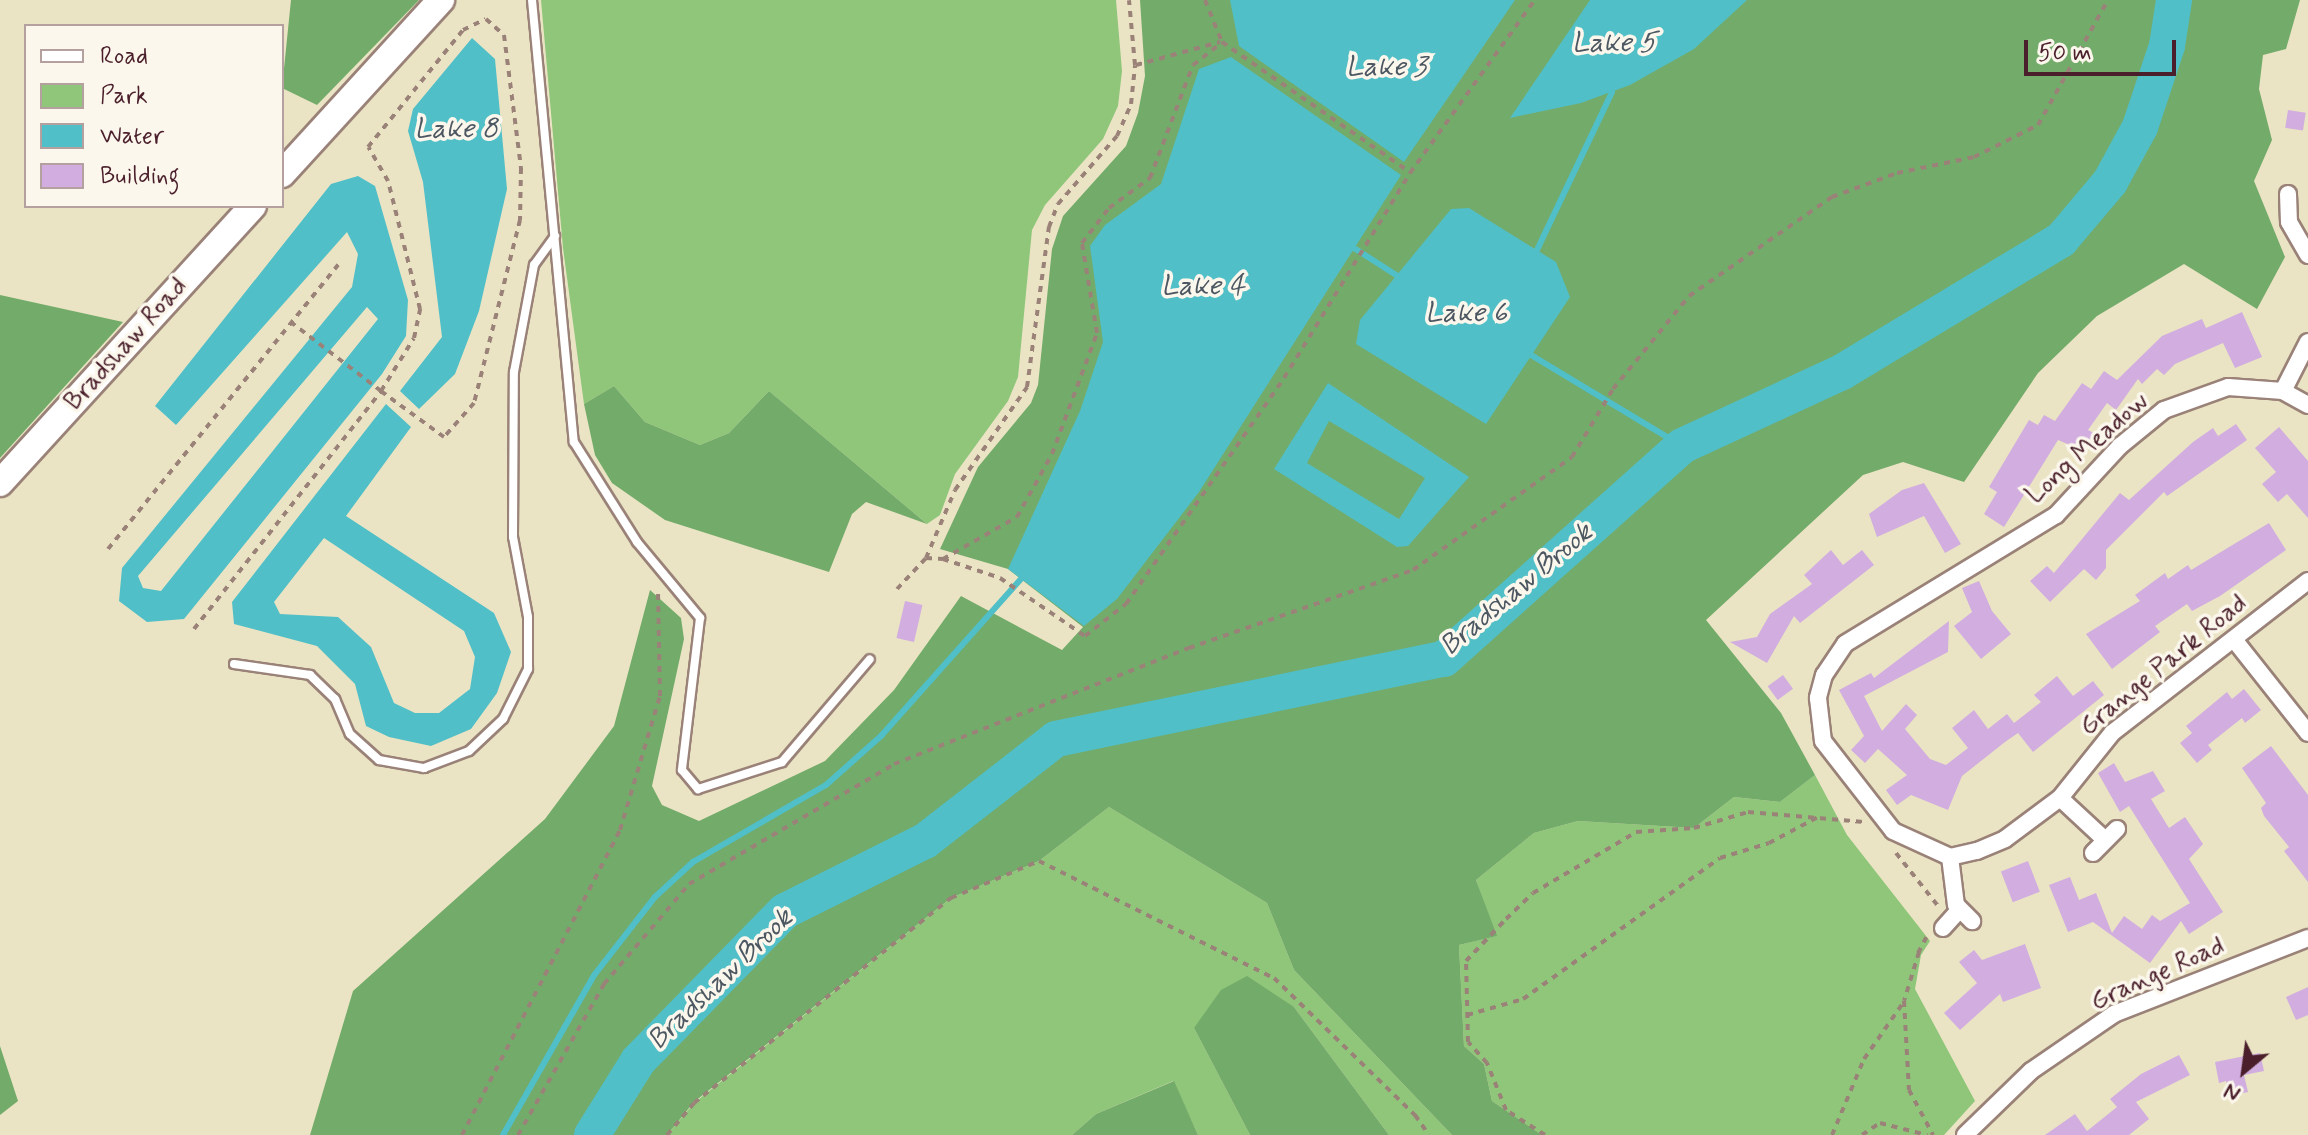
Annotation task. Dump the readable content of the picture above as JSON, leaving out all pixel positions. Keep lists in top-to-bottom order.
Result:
{
  "streets": {
    "main road": ["Bradshaw Road"],
    "street": ["Long Meadow", "Grange Park Road", "Grange Road"]
  },
  "crossings": [
    ["Long Meadow", "Grange Park Road"]
  ],
  "water": [
    "Lake 5",
    "Lake 3",
    "Lake 8",
    "Lake 4",
    "Lake 6",
    "Bradshaw Brook"
  ],
  "legend": [
    "Road",
    "Park",
    "Water",
    "Building"
  ],
  "scale_bar": "50 m",
  "north": "bottom left"
}
